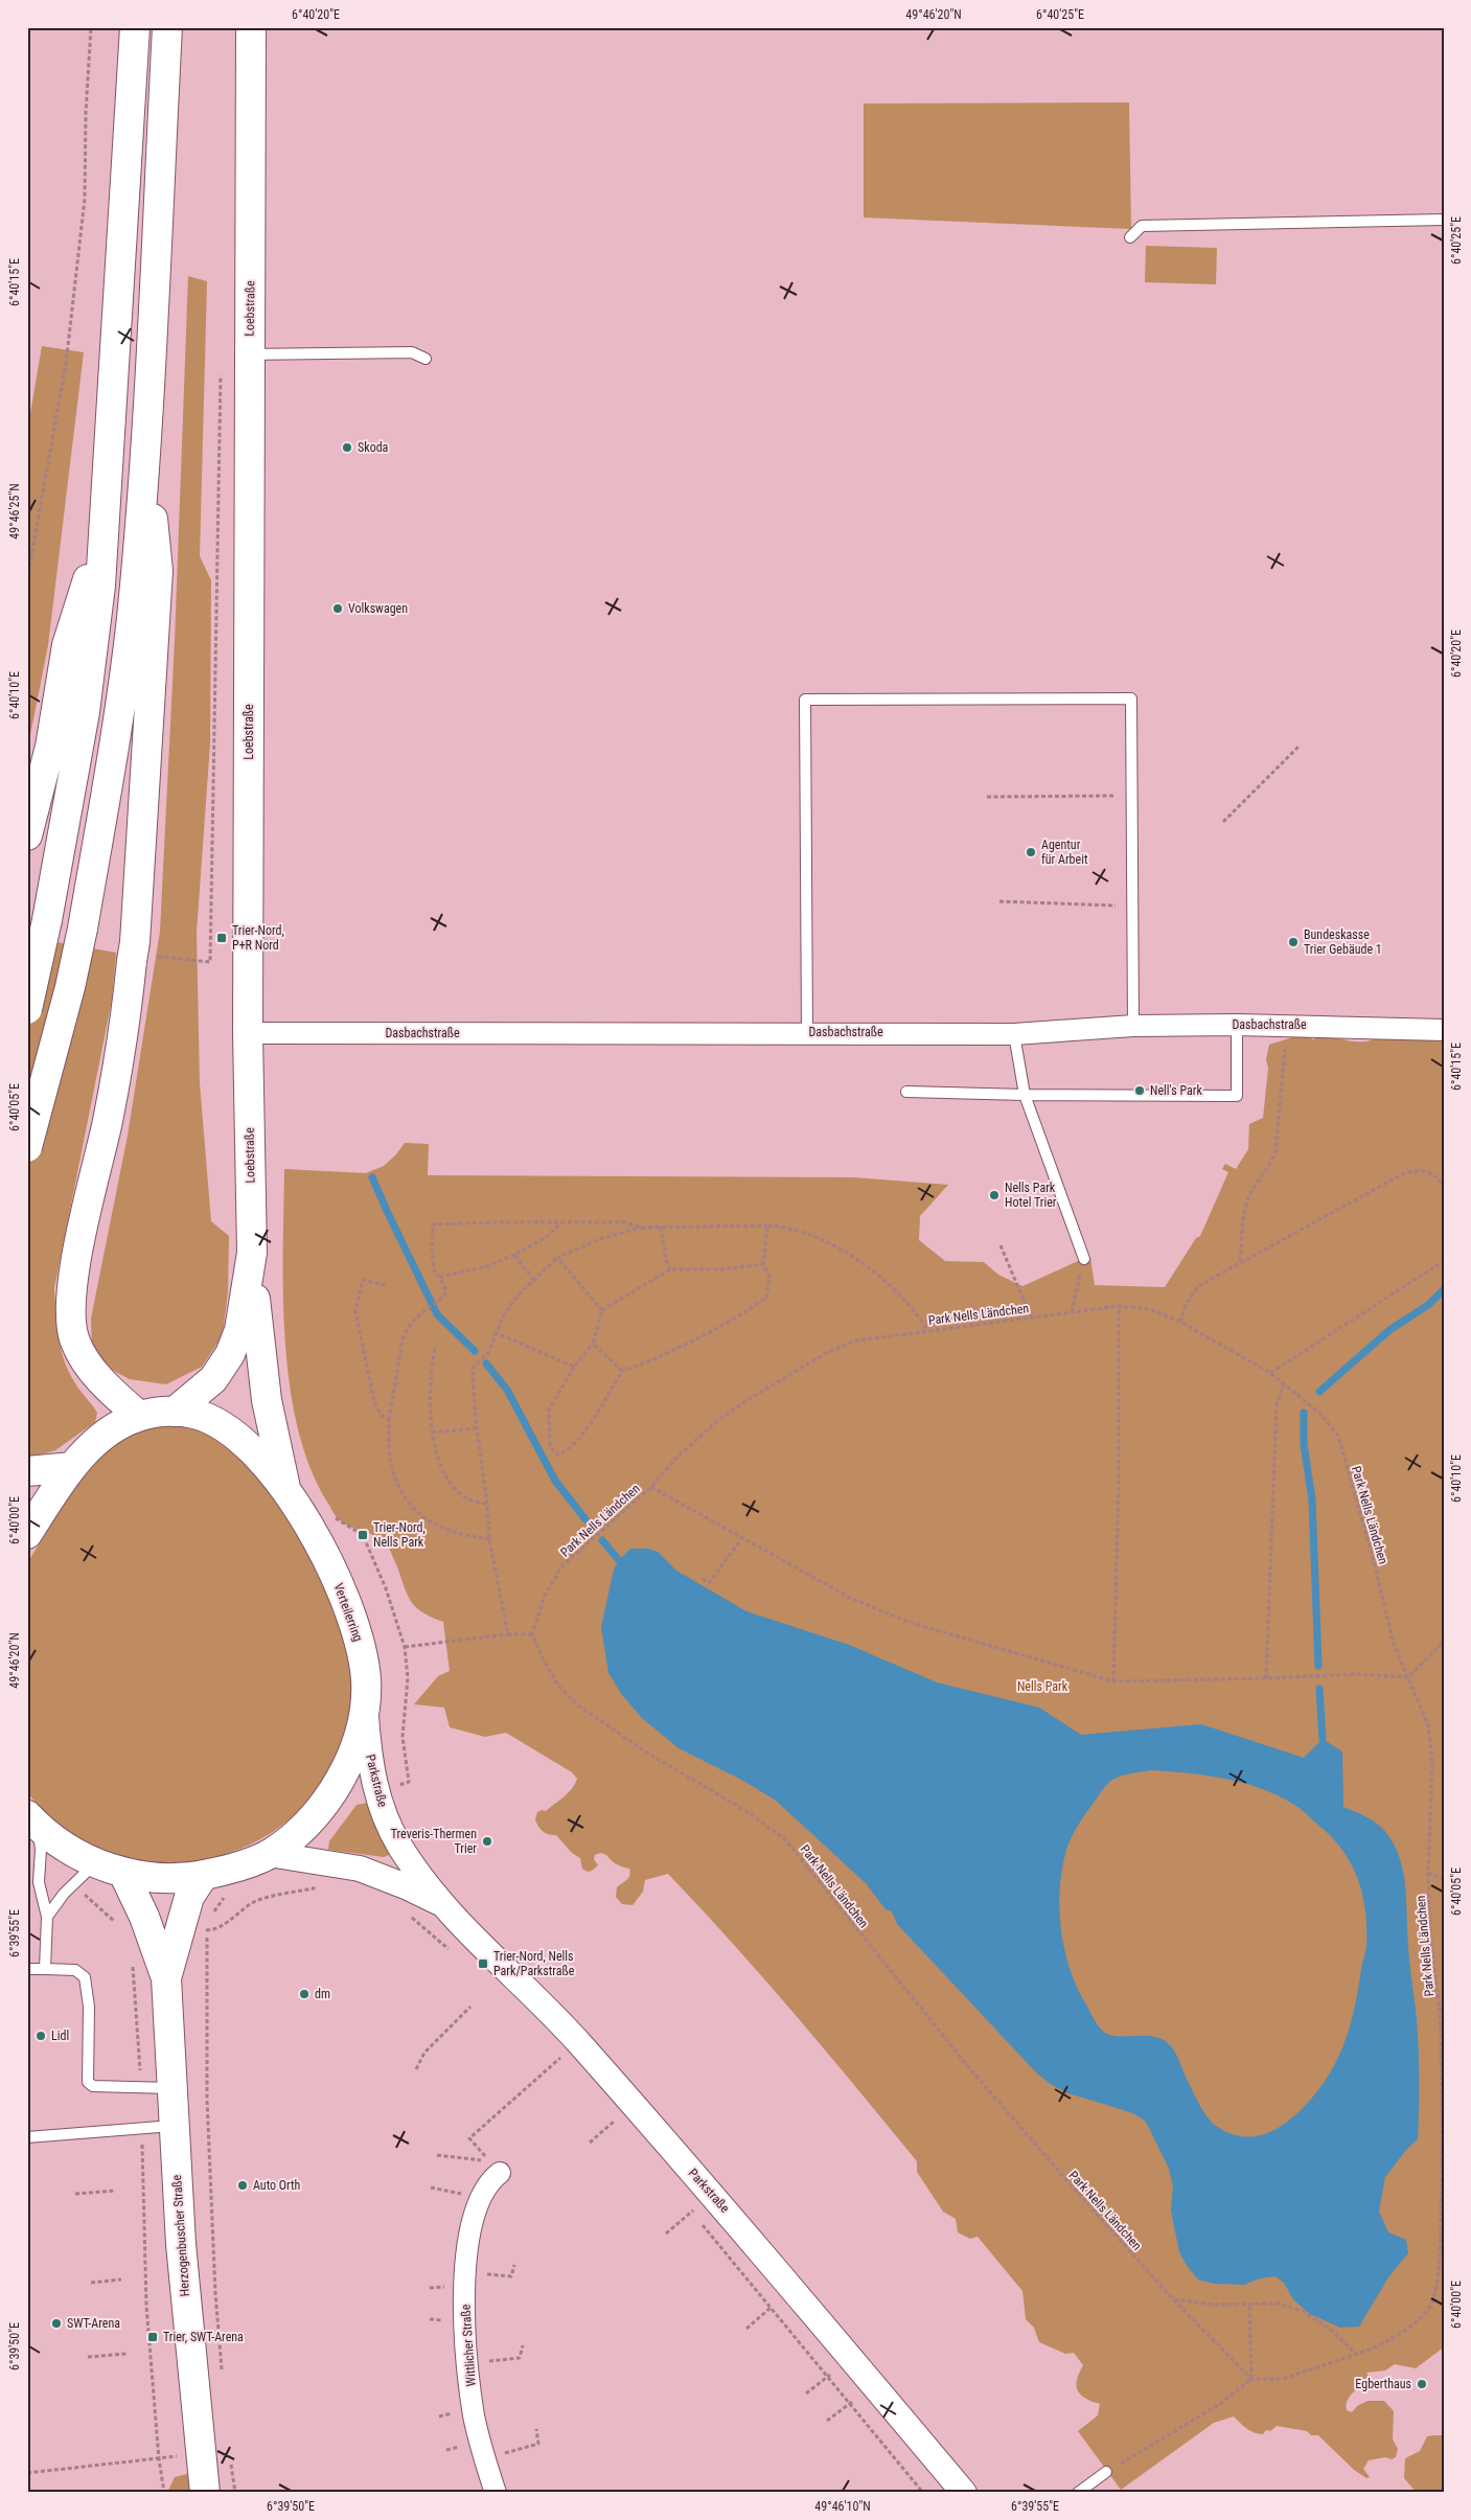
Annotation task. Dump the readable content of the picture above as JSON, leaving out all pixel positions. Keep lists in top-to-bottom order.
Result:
{
  "streets": {
    "main road": ["Loebstraße", "Verteilerring", "Herzogenbuscher Straße"],
    "street": ["Dasbachstraße", "Parkstraße", "Wittlicher Straße"],
    "path": ["Park Nells Ländchen"]
  },
  "crossings": [
    ["Loebstraße", "Dasbachstraße"],
    ["Loebstraße", "Verteilerring"],
    ["Verteilerring", "Parkstraße"],
    ["Verteilerring", "Herzogenbuscher Straße"]
  ],
  "parks": ["Nells Park"],
  "places": {
    "other": [
      "Skoda",
      "Volkswagen",
      "Agentur für Arbeit",
      "Bundeskasse Trier Gebäude 1",
      "Nell's Park",
      "Nells Park Hotel Trier",
      "Treveris-Thermen Trier",
      "dm",
      "Lidl",
      "Auto Orth",
      "SWT-Arena",
      "Egberthaus"
    ],
    "transit": [
      "Trier-Nord, P+R Nord",
      "Trier-Nord, Nells Park",
      "Trier-Nord, Nells Park/Parkstraße",
      "Trier, SWT-Arena"
    ]
  },
  "coordinates": [
    "6°40'20\"E",
    "49°46'20\"N",
    "6°40'25\"E",
    "6°40'15\"E",
    "49°46'25\"N",
    "6°40'10\"E",
    "6°40'05\"E",
    "6°40'00\"E",
    "6°39'55\"E",
    "6°39'50\"E",
    "49°46'10\"N"
  ]
}
